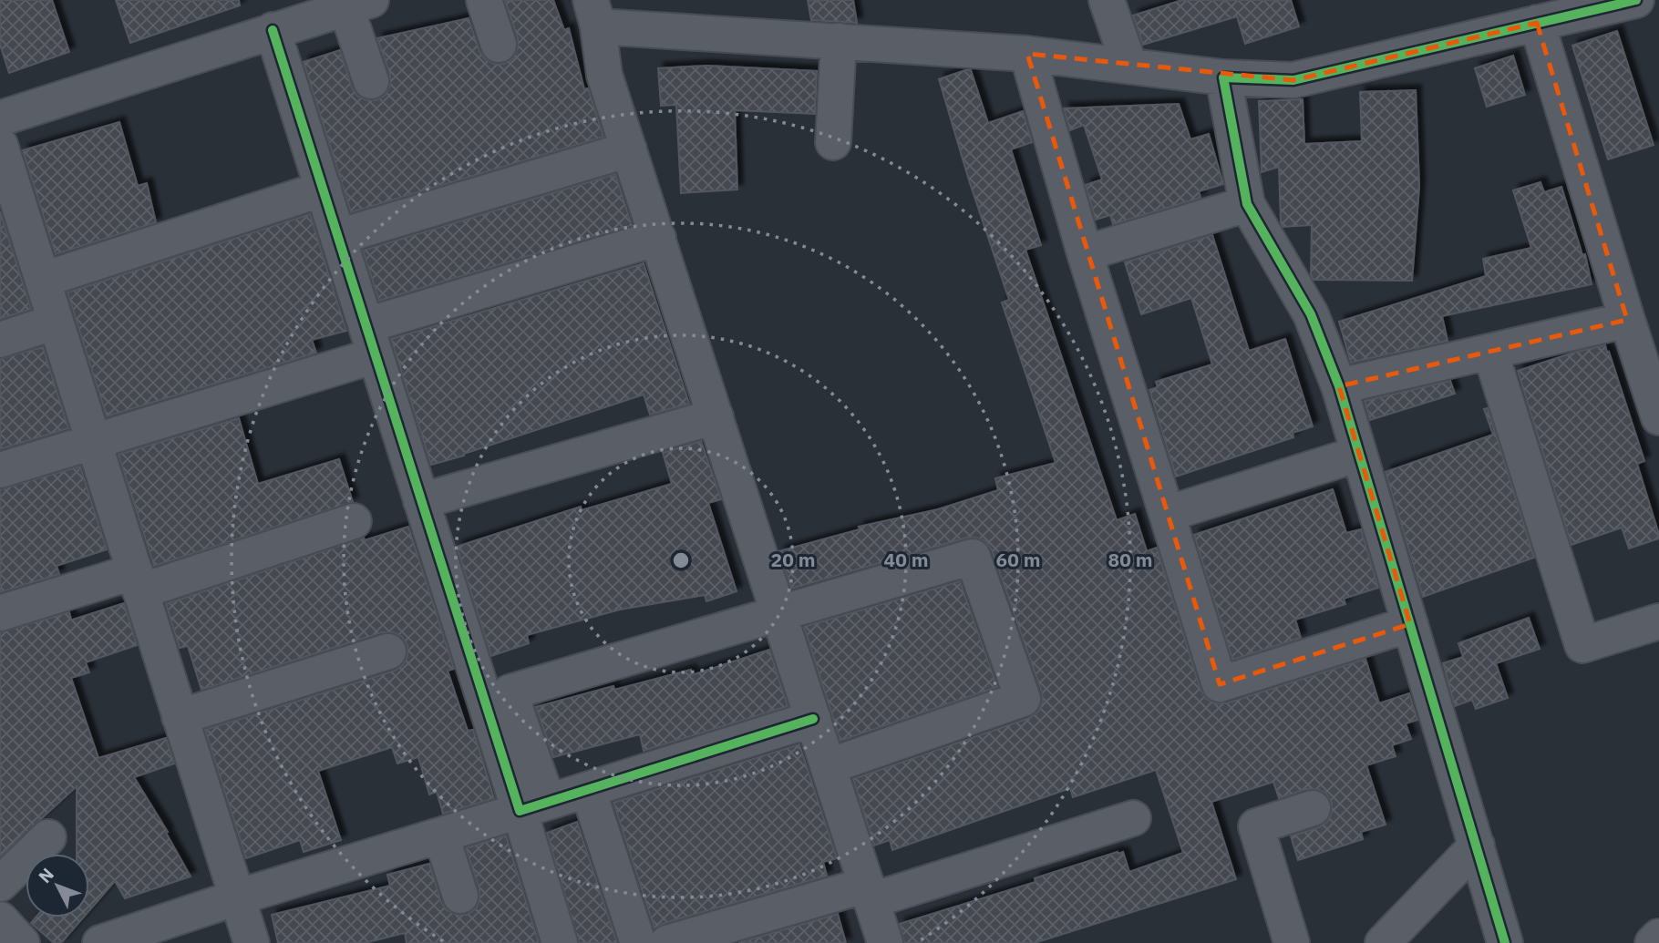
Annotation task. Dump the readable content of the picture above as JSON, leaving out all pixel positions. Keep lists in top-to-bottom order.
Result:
{
  "north": "top left",
  "rings": [
    "20 m",
    "40 m",
    "60 m",
    "80 m"
  ]
}
